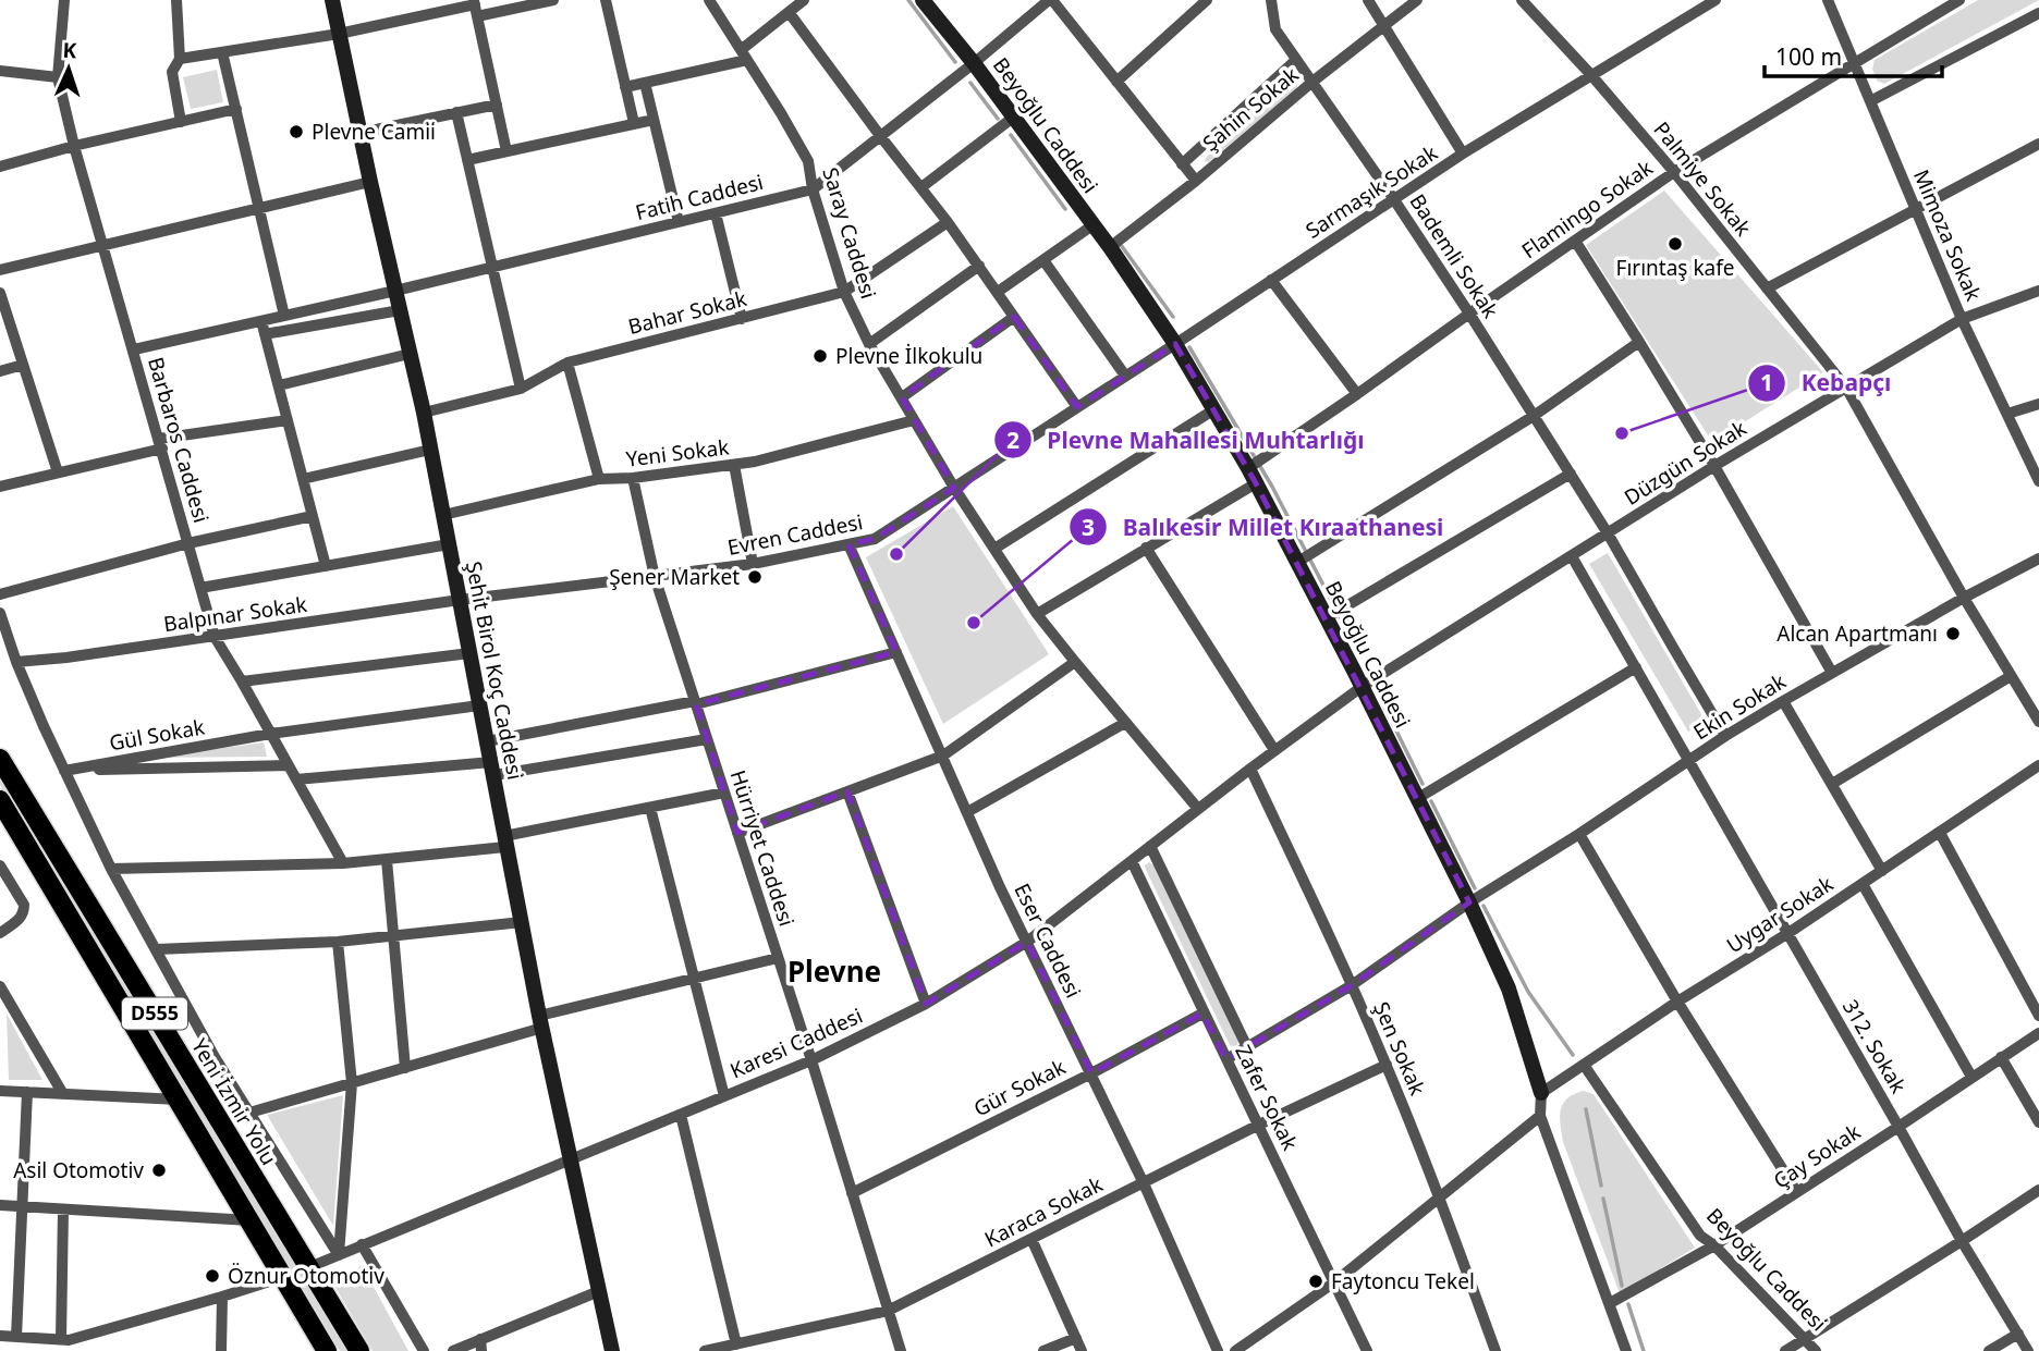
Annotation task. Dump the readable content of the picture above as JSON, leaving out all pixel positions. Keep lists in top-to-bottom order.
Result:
{
  "streets": {
    "highway": ["D555", "Yeni İzmir Yolu"],
    "main road": ["Beyoğlu Caddesi", "Şehit Birol Koç Caddesi"],
    "street": [
      "Şahin Sokak",
      "Palmiye Sokak",
      "Sarmaşık Sokak",
      "Fatih Caddesi",
      "Flamingo Sokak",
      "Saray Caddesi",
      "Mimoza Sokak",
      "Bademli Sokak",
      "Bahar Sokak",
      "Barbaros Caddesi",
      "Yeni Sokak",
      "Düzgün Sokak",
      "Evren Caddesi",
      "Balpınar Sokak",
      "Ekin Sokak",
      "Gül Sokak",
      "Hürriyet Caddesi",
      "Uygar Sokak",
      "Eser Caddesi",
      "Karesi Caddesi",
      "312. Sokak",
      "Şen Sokak",
      "Gür Sokak",
      "Zafer Sokak",
      "Çay Sokak",
      "Karaca Sokak"
    ]
  },
  "crossings": [
    ["Şahin Sokak", "Beyoğlu Caddesi"],
    ["Şahin Sokak", "Bademli Sokak"],
    ["Beyoğlu Caddesi", "Sarmaşık Sokak"],
    ["Beyoğlu Caddesi", "Fatih Caddesi"],
    ["Beyoğlu Caddesi", "Flamingo Sokak"],
    ["Beyoğlu Caddesi", "Düzgün Sokak"],
    ["Beyoğlu Caddesi", "Evren Caddesi"],
    ["Beyoğlu Caddesi", "Ekin Sokak"],
    ["Beyoğlu Caddesi", "Uygar Sokak"],
    ["Beyoğlu Caddesi", "Karesi Caddesi"],
    ["Beyoğlu Caddesi", "Çay Sokak"],
    ["Palmiye Sokak", "Sarmaşık Sokak"],
    ["Palmiye Sokak", "Flamingo Sokak"],
    ["Palmiye Sokak", "Düzgün Sokak"],
    ["Palmiye Sokak", "Ekin Sokak"],
    ["Sarmaşık Sokak", "Bademli Sokak"],
    ["Sarmaşık Sokak", "Evren Caddesi"],
    ["Fatih Caddesi", "Saray Caddesi"],
    ["Fatih Caddesi", "Barbaros Caddesi"],
    ["Fatih Caddesi", "Şehit Birol Koç Caddesi"],
    ["Flamingo Sokak", "Mimoza Sokak"],
    ["Flamingo Sokak", "Bademli Sokak"],
    ["Saray Caddesi", "Bahar Sokak"],
    ["Saray Caddesi", "Yeni Sokak"],
    ["Saray Caddesi", "Evren Caddesi"],
    ["Saray Caddesi", "Karesi Caddesi"],
    ["Mimoza Sokak", "Düzgün Sokak"],
    ["Bademli Sokak", "Düzgün Sokak"],
    ["Bademli Sokak", "Ekin Sokak"],
    ["Bahar Sokak", "Şehit Birol Koç Caddesi"],
    ["Barbaros Caddesi", "Balpınar Sokak"],
    ["Barbaros Caddesi", "Gül Sokak"],
    ["Yeni Sokak", "Şehit Birol Koç Caddesi"],
    ["Yeni Sokak", "Hürriyet Caddesi"],
    ["Düzgün Sokak", "Karesi Caddesi"],
    ["Düzgün Sokak", "312. Sokak"],
    ["Evren Caddesi", "Balpınar Sokak"],
    ["Evren Caddesi", "Şehit Birol Koç Caddesi"],
    ["Evren Caddesi", "Hürriyet Caddesi"],
    ["Evren Caddesi", "Eser Caddesi"],
    ["Balpınar Sokak", "Şehit Birol Koç Caddesi"],
    ["Şehit Birol Koç Caddesi", "Gül Sokak"],
    ["Şehit Birol Koç Caddesi", "Karesi Caddesi"],
    ["Ekin Sokak", "312. Sokak"],
    ["Ekin Sokak", "Şen Sokak"],
    ["Ekin Sokak", "Zafer Sokak"],
    ["Hürriyet Caddesi", "Karesi Caddesi"],
    ["Hürriyet Caddesi", "Gür Sokak"],
    ["Hürriyet Caddesi", "Karaca Sokak"],
    ["Uygar Sokak", "312. Sokak"],
    ["Eser Caddesi", "Karesi Caddesi"],
    ["Eser Caddesi", "Gür Sokak"],
    ["Eser Caddesi", "Karaca Sokak"],
    ["Karesi Caddesi", "Şen Sokak"],
    ["Karesi Caddesi", "Zafer Sokak"],
    ["Karesi Caddesi", "Yeni İzmir Yolu"],
    ["312. Sokak", "Çay Sokak"],
    ["Şen Sokak", "Karaca Sokak"],
    ["Gür Sokak", "Zafer Sokak"],
    ["Zafer Sokak", "Karaca Sokak"]
  ],
  "districts": ["Plevne"],
  "places": [
    "Plevne Camii",
    "Fırıntaş kafe",
    "Plevne İlkokulu",
    "Kebapçı",
    "Plevne Mahallesi Muhtarlığı",
    "Şener Market",
    "Balıkesir Millet Kıraathanesi",
    "Alcan Apartmanı",
    "Asil Otomotiv",
    "Öznur Otomotiv",
    "Faytoncu Tekel"
  ],
  "scale_bar": "100 m",
  "north": "top"
}
